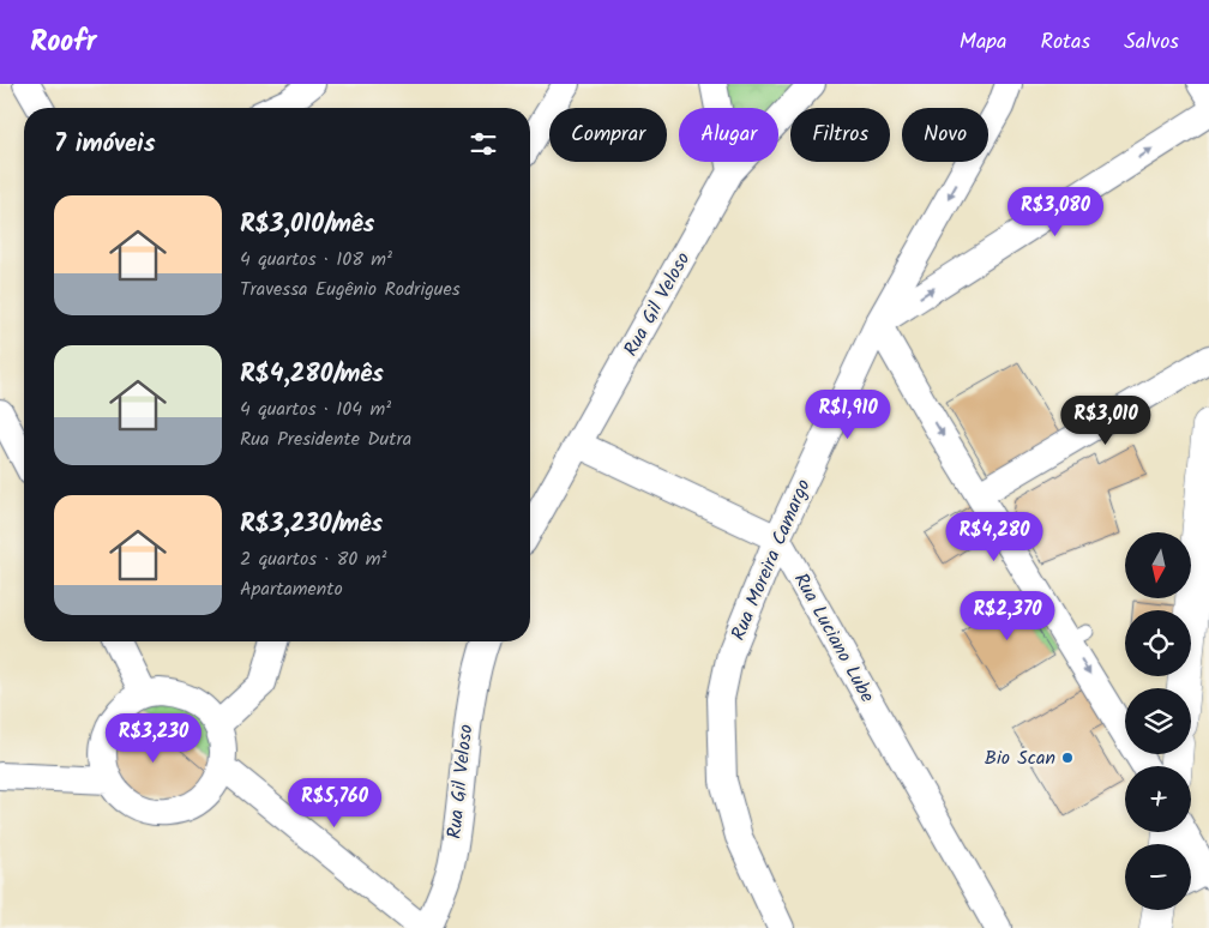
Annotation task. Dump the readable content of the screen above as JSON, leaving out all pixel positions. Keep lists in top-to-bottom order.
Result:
{
  "streets": {
    "street": ["Rua Gil Veloso", "Rua Moreira Camargo", "Rua Luciano Lube"]
  },
  "crossings": [
    ["Rua Moreira Camargo", "Rua Luciano Lube"]
  ],
  "places": ["Bio Scan"],
  "north": "bottom",
  "page": {
    "header": "Roofr",
    "nav": ["Mapa", "Rotas", "Salvos"],
    "chip": [
      "Comprar",
      "Alugar",
      "Filtros",
      "Novo"
    ],
    "heading": "7 imóveis",
    "list": [
      {
        "name": "R$3,010/mês",
        "note": "4 quartos · 108 m² · Travessa Eugênio Rodrigues"
      },
      {
        "name": "R$4,280/mês",
        "note": "4 quartos · 104 m² · Rua Presidente Dutra"
      },
      {
        "name": "R$3,230/mês",
        "note": "2 quartos · 80 m² · Apartamento"
      }
    ],
    "price": [
      "R$3,080",
      "R$1,910",
      "R$3,010",
      "R$4,280",
      "R$2,370",
      "R$3,230",
      "R$5,760"
    ],
    "map_buttons": ["+", "−"]
  }
}
